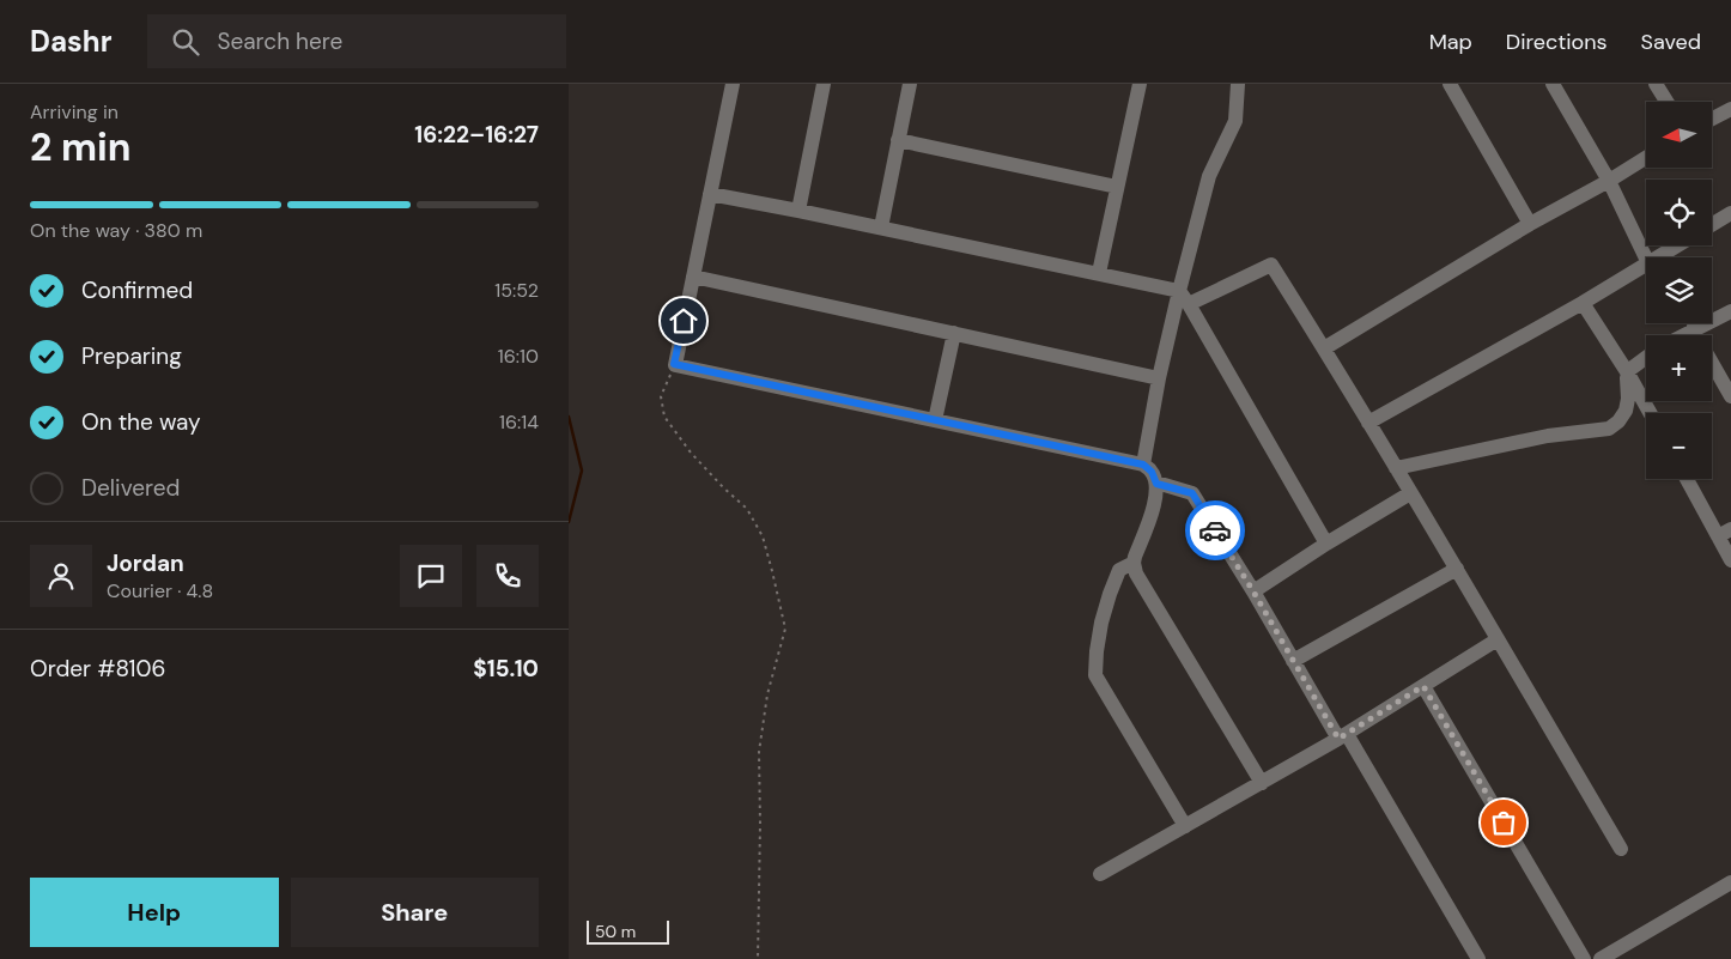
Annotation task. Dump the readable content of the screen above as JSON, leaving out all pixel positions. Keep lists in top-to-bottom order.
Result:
{
  "scale_bar": "50 m",
  "north": "left",
  "page": {
    "header": "Dashr",
    "search": "Search here",
    "nav": ["Map", "Directions", "Saved"],
    "heading": ["2 min", "Arriving in", "16:22–16:27"],
    "panel": [
      "Jordan",
      "Courier · 4.8",
      "Order #8106",
      "$15.10"
    ],
    "map_buttons": ["+", "−"],
    "bar": "On the way · 380 m",
    "list": [
      ["Confirmed", "15:52"],
      ["Preparing", "16:10"],
      ["On the way", "16:14"],
      "Delivered"
    ],
    "buttons": ["Help", "Share"],
    "scale": "50 m"
  }
}
